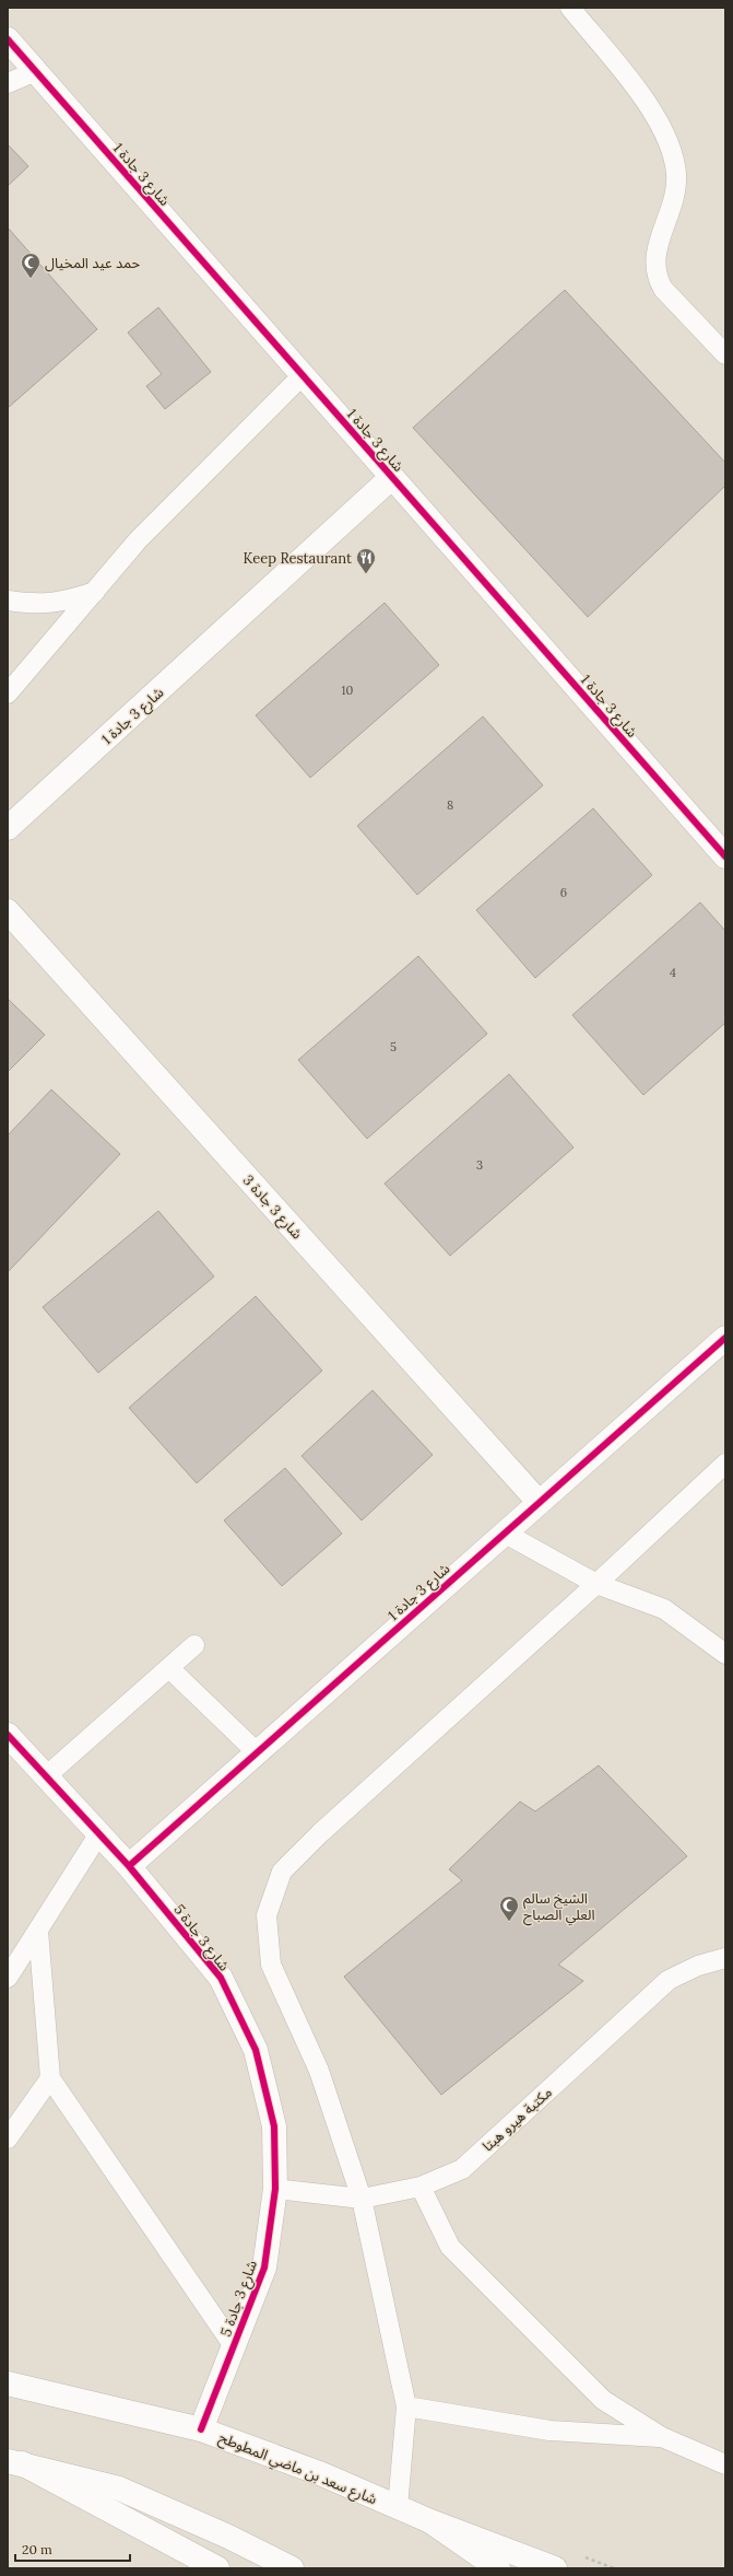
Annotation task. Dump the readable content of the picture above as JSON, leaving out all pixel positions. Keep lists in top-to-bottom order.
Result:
{
  "streets": {
    "main road": [
      "شارع 3 جادة 1",
      "شارع 3 جادة 3",
      "شارع 3 جادة 5",
      "شارع سعد بن ماضي المطوطح"
    ],
    "lane": ["مكتبة هيرو هبتا"]
  },
  "crossings": [
    ["شارع 3 جادة 1", "شارع 3 جادة 3"],
    ["شارع 3 جادة 1", "شارع 3 جادة 5"],
    ["شارع 3 جادة 5", "مكتبة هيرو هبتا"],
    ["شارع 3 جادة 5", "شارع سعد بن ماضي المطوطح"]
  ],
  "places": {
    "mosque": ["حمد عيد المخيال", "الشيخ سالم العلي الصباح"],
    "restaurant": ["Keep Restaurant"]
  },
  "house_numbers": [
    "10",
    "8",
    "6",
    "4",
    "5",
    "3"
  ],
  "scale_bar": "20 m"
}
